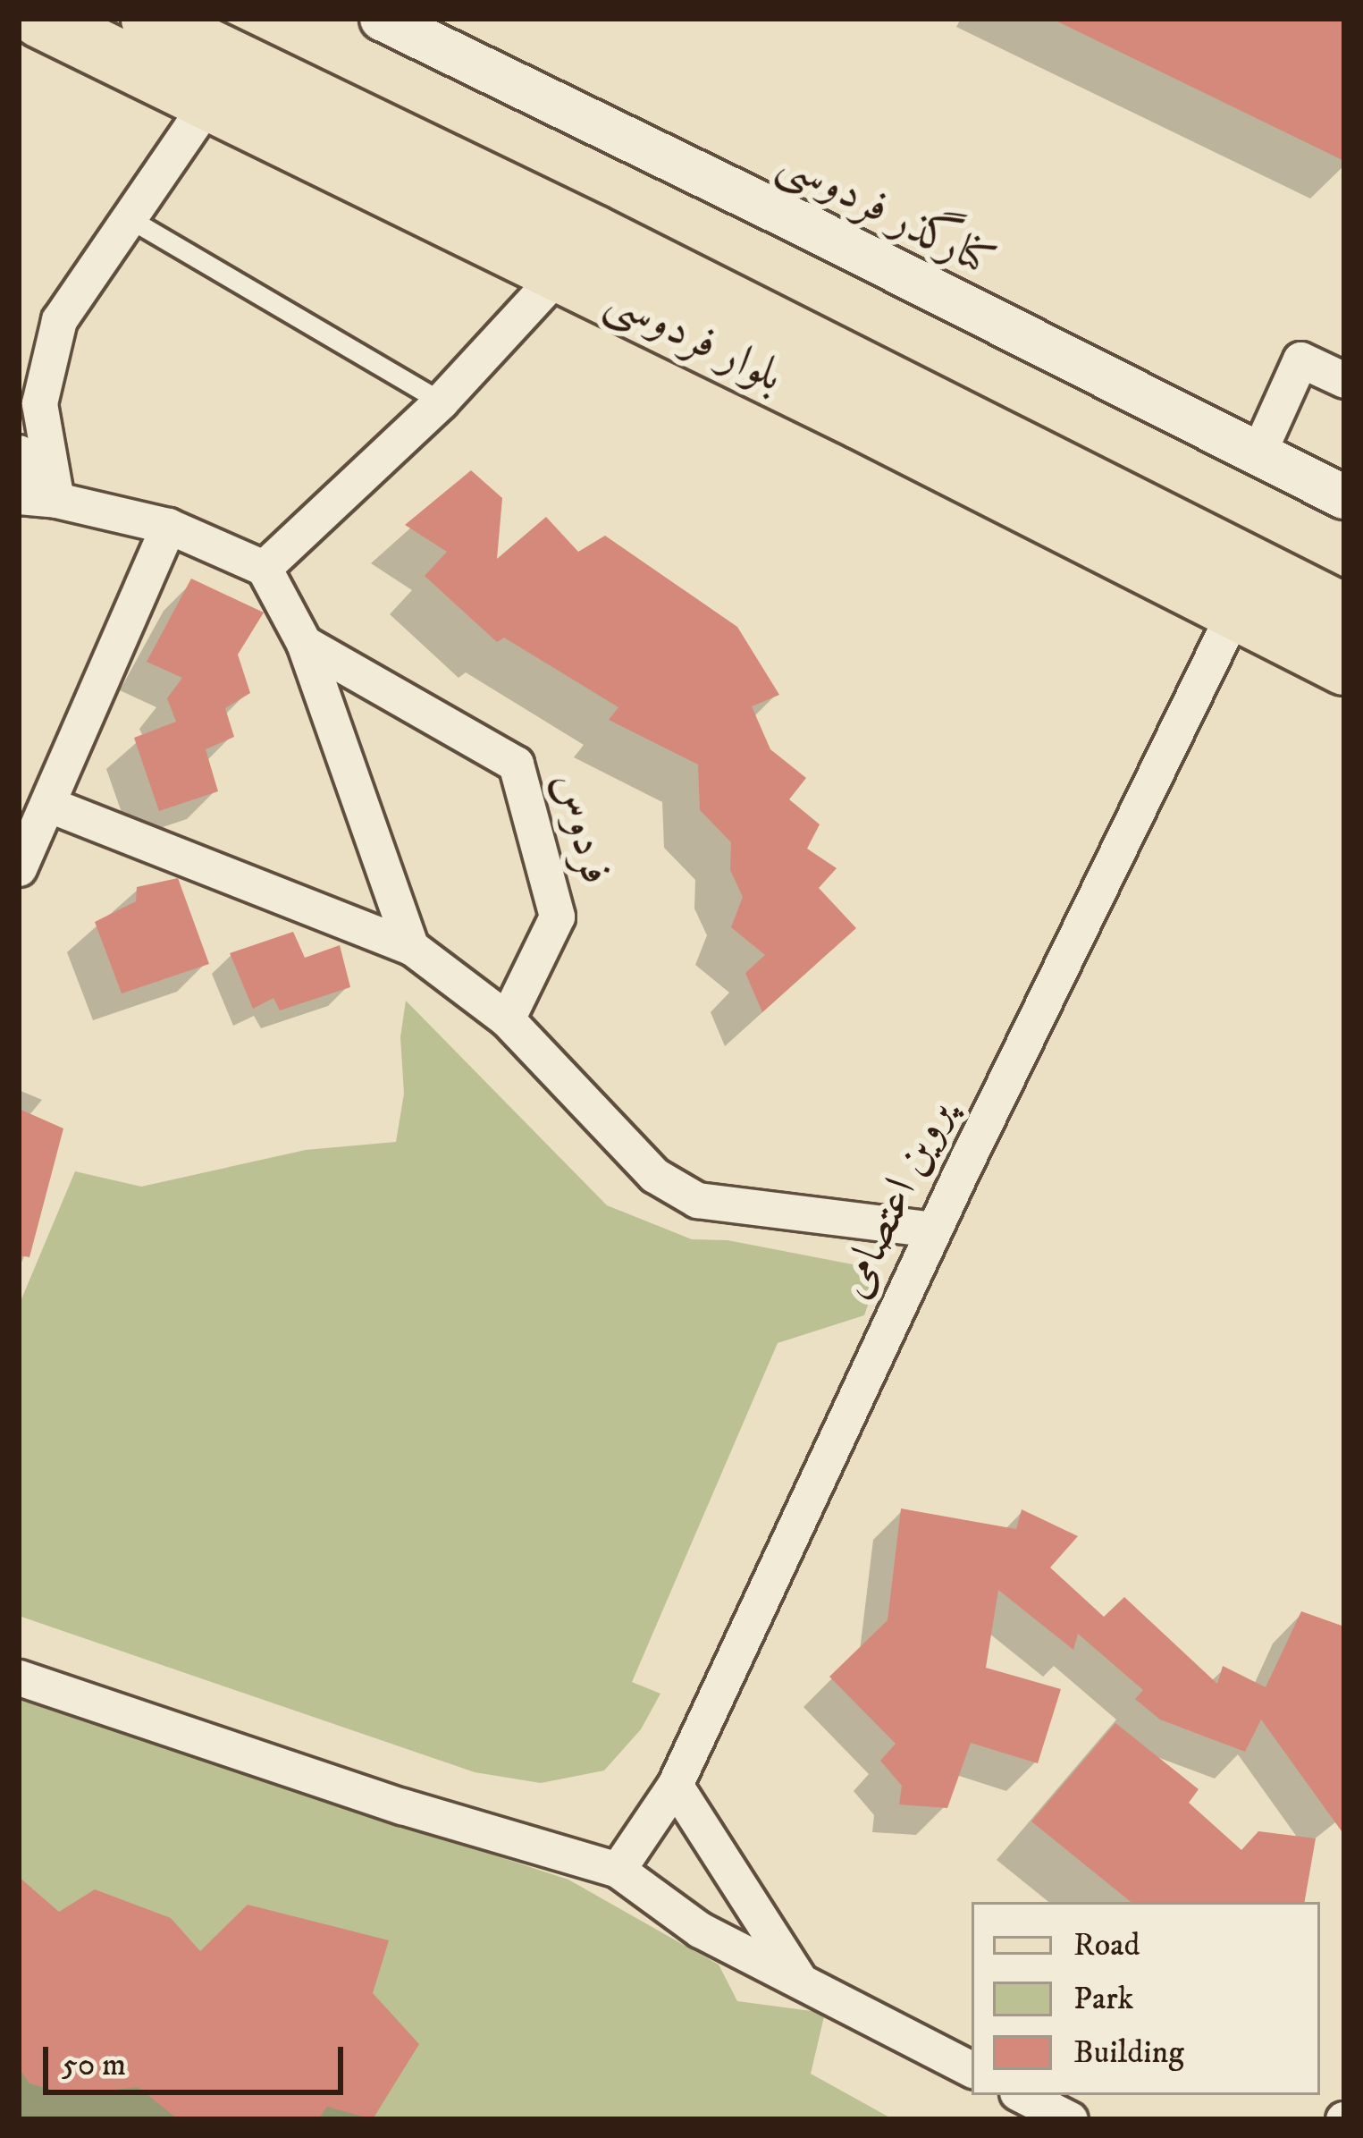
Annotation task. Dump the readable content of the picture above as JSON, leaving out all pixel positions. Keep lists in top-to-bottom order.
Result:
{
  "streets": {
    "main road": ["بلوار فردوسی"],
    "street": ["کنارگذر فردوسی", "فردوس", "پروین اعتصامی"]
  },
  "crossings": [
    ["بلوار فردوسی", "پروین اعتصامی"]
  ],
  "legend": ["Road", "Park", "Building"],
  "scale_bar": "50 m"
}
